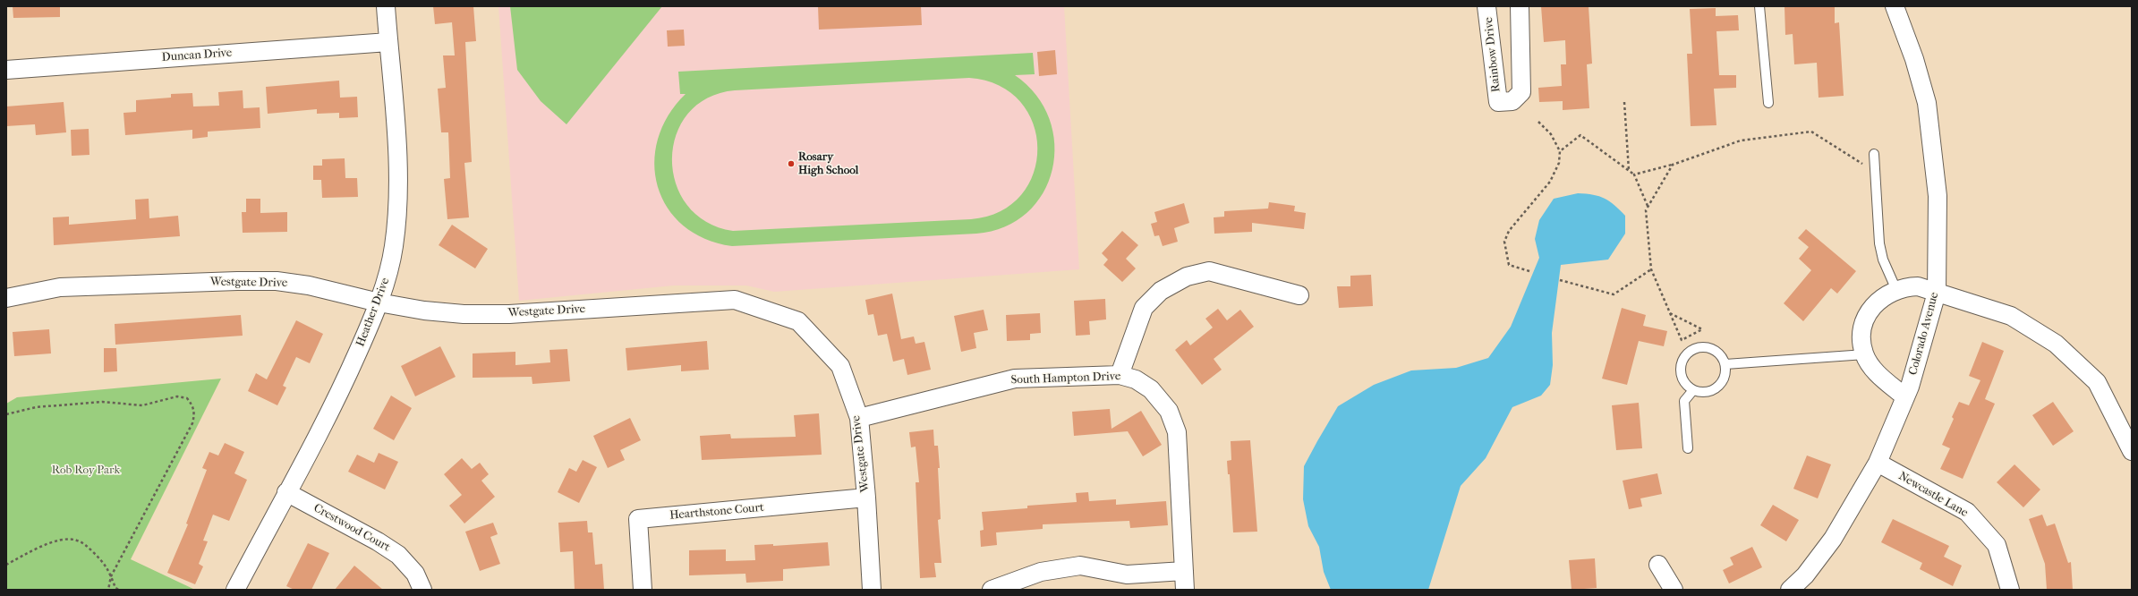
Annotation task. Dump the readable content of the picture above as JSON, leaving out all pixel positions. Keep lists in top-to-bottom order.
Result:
{
  "streets": {
    "street": [
      "Rainbow Drive",
      "Duncan Drive",
      "Westgate Drive",
      "Heather Drive",
      "Colorado Avenue",
      "South Hampton Drive",
      "Newcastle Lane",
      "Hearthstone Court",
      "Crestwood Court"
    ]
  },
  "crossings": [
    ["Duncan Drive", "Heather Drive"],
    ["Westgate Drive", "Heather Drive"],
    ["Westgate Drive", "South Hampton Drive"],
    ["Westgate Drive", "Hearthstone Court"],
    ["Heather Drive", "Crestwood Court"],
    ["Colorado Avenue", "Newcastle Lane"]
  ],
  "parks": ["Rob Roy Park"],
  "places": ["Rosary High School"]
}
